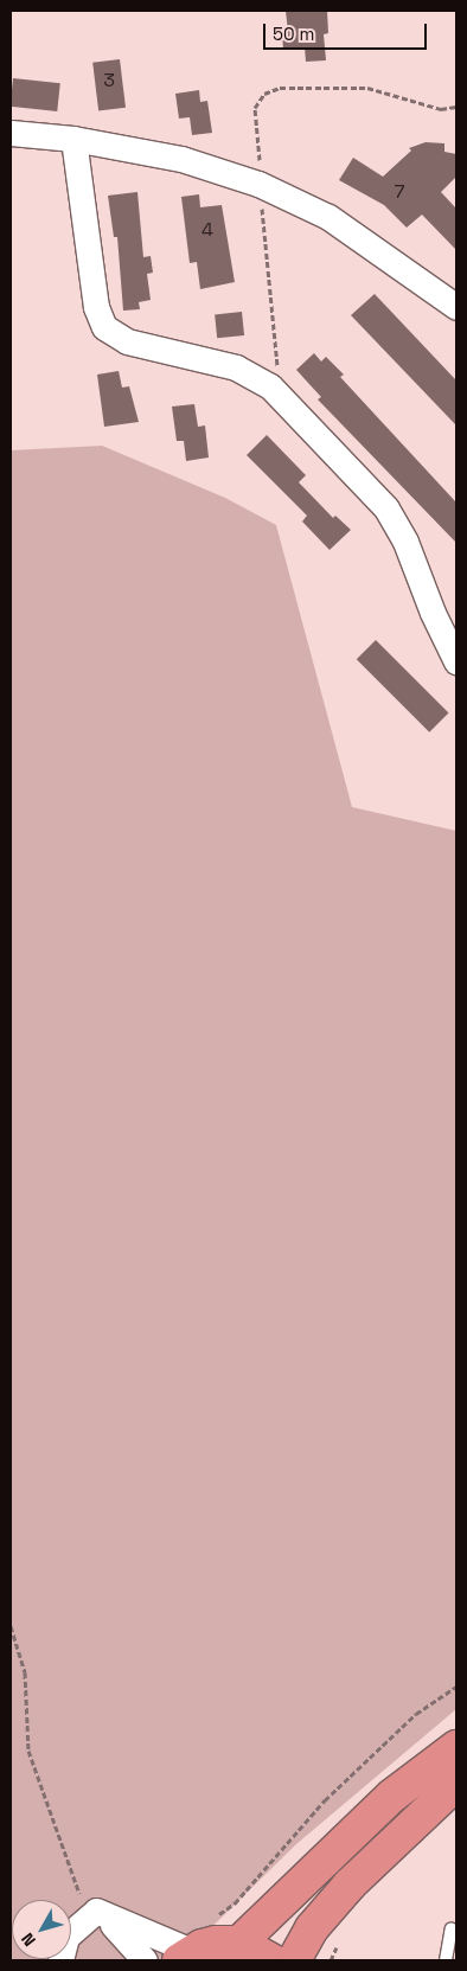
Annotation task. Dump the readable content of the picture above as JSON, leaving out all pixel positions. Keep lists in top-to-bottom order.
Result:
{
  "house_numbers": ["3", "7", "4"],
  "scale_bar": "50 m",
  "north": "bottom left"
}
